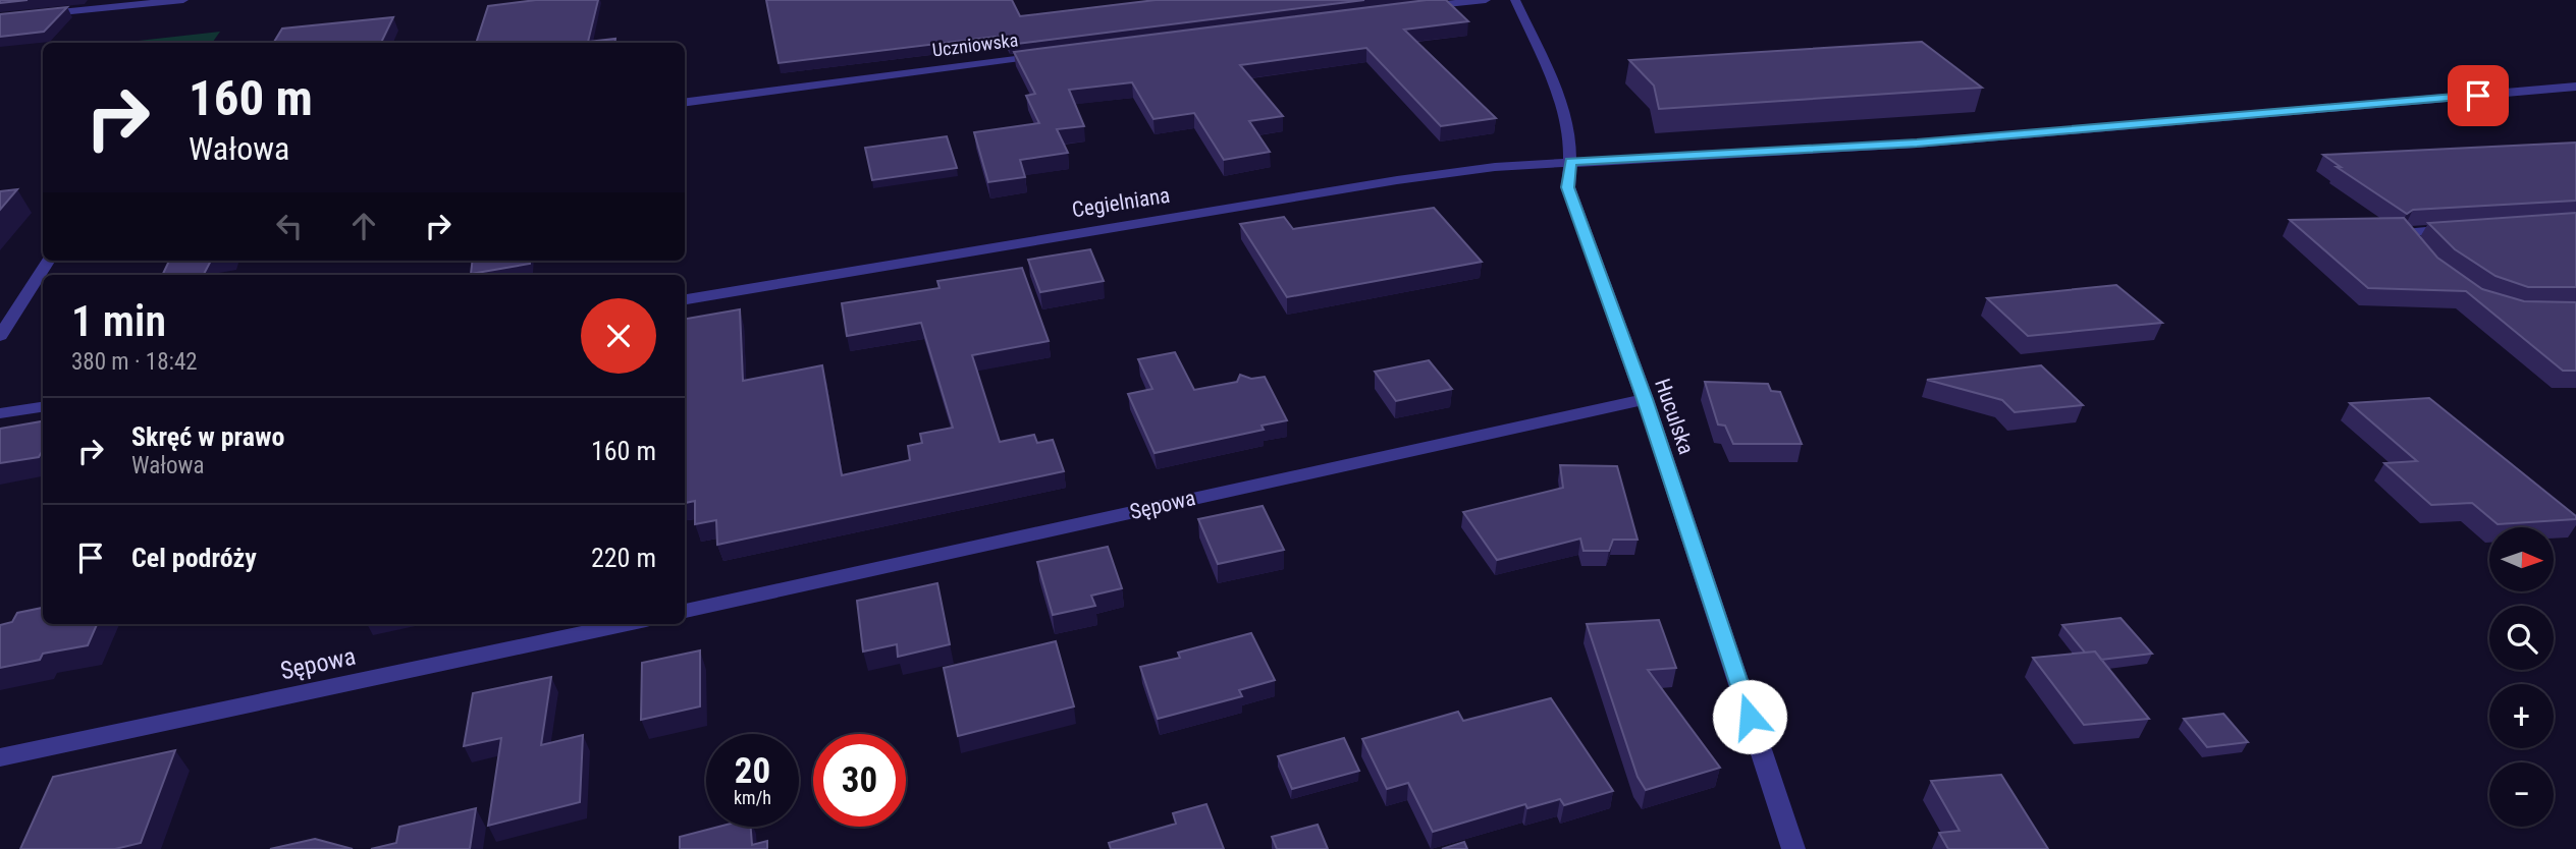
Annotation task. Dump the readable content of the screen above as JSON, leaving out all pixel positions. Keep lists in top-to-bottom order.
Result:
{
  "streets": {
    "street": [
      "Uczniowska",
      "Cegielniana",
      "Huculska",
      "Sępowa"
    ]
  },
  "crossings": [
    ["Cegielniana", "Huculska"],
    ["Huculska", "Sępowa"]
  ],
  "north": "right",
  "page": {
    "turn": ["160 m", "Wałowa"],
    "heading": ["1 min", "380 m · 18:42"],
    "list": [
      {
        "name": "Skręć w prawo",
        "note": "Wałowa",
        "value": "160 m"
      },
      {
        "name": "Cel podróży",
        "value": "220 m"
      }
    ],
    "map_buttons": ["+", "−"],
    "speed": "20 km/h",
    "limit": "30"
  }
}
